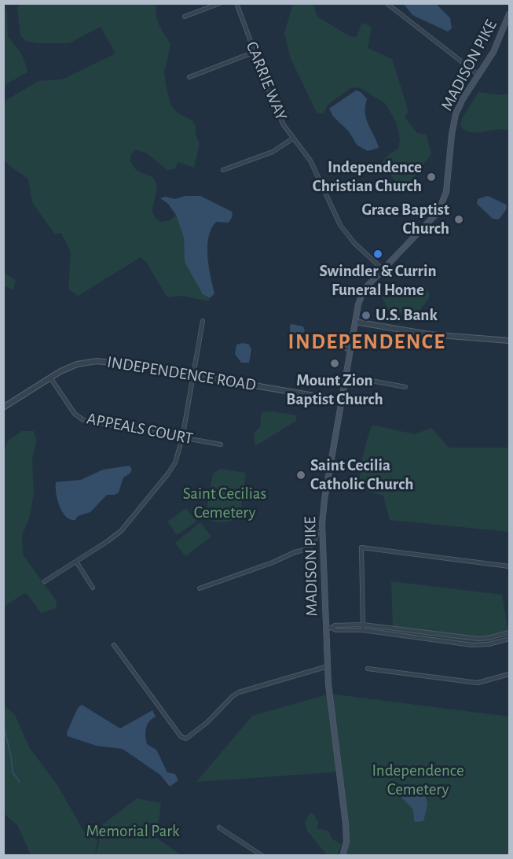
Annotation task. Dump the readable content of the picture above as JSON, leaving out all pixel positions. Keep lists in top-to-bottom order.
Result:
{
  "streets": {
    "main road": ["MADISON PIKE"],
    "street": ["CARRIE WAY", "INDEPENDENCE ROAD", "APPEALS COURT"]
  },
  "crossings": [
    ["MADISON PIKE", "CARRIE WAY"],
    ["MADISON PIKE", "INDEPENDENCE ROAD"],
    ["INDEPENDENCE ROAD", "APPEALS COURT"]
  ],
  "districts": ["INDEPENDENCE"],
  "parks": ["Saint Cecilias Cemetery", "Independence Cemetery", "Memorial Park"],
  "places": [
    "Independence Christian Church",
    "Grace Baptist Church",
    "Swindler & Currin Funeral Home",
    "U.S. Bank",
    "Mount Zion Baptist Church",
    "Saint Cecilia Catholic Church"
  ]
}
